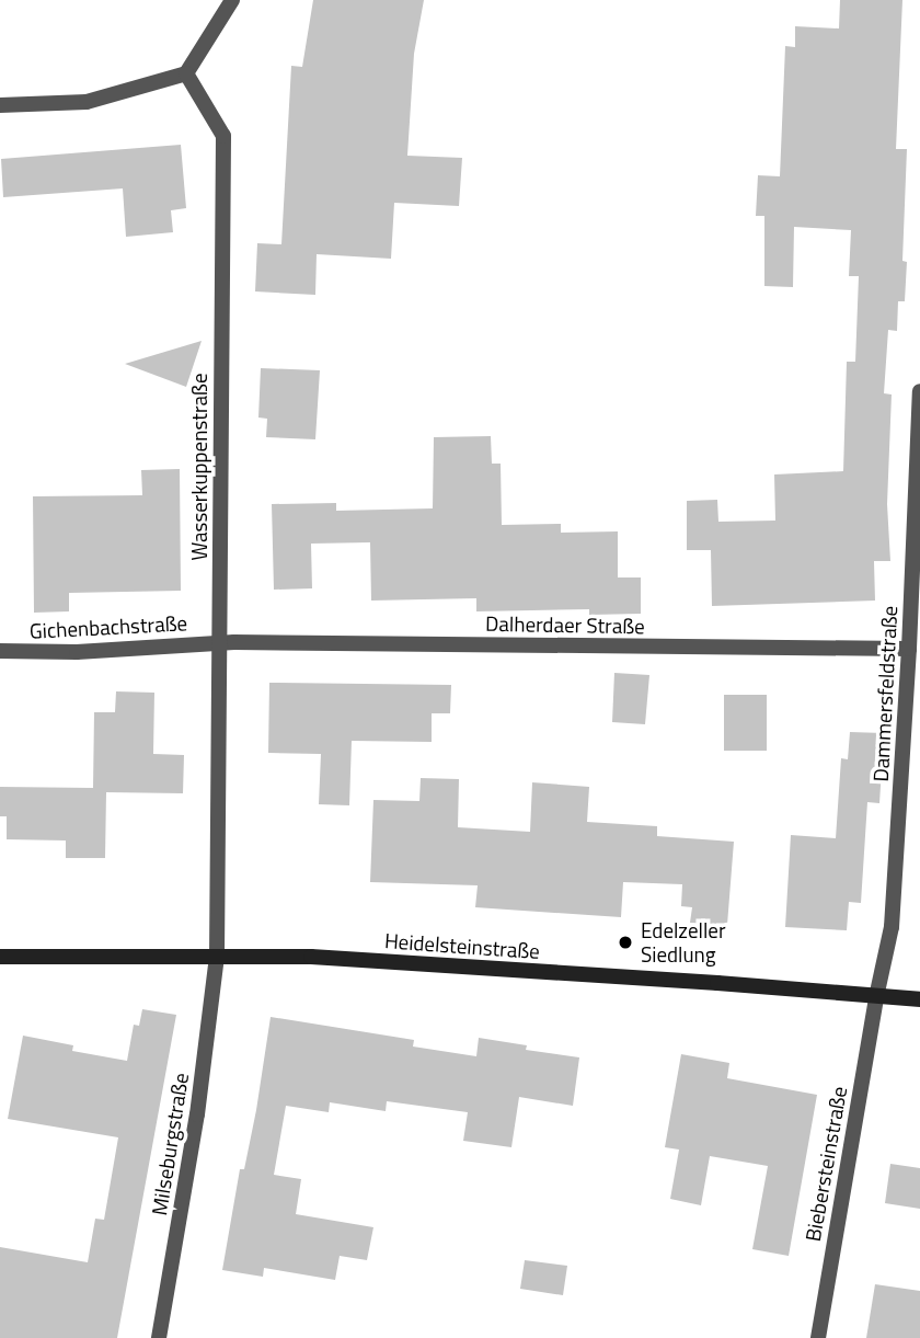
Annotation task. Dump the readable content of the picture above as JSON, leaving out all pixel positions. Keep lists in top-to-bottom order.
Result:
{
  "streets": {
    "main road": ["Heidelsteinstraße"],
    "street": [
      "Wasserkuppenstraße",
      "Dalherdaer Straße",
      "Gichenbachstraße",
      "Dammersfeldstraße",
      "Milseburgstraße",
      "Biebersteinstraße"
    ]
  },
  "crossings": [
    ["Wasserkuppenstraße", "Dalherdaer Straße"],
    ["Wasserkuppenstraße", "Gichenbachstraße"],
    ["Wasserkuppenstraße", "Heidelsteinstraße"],
    ["Wasserkuppenstraße", "Milseburgstraße"],
    ["Dalherdaer Straße", "Gichenbachstraße"],
    ["Dalherdaer Straße", "Dammersfeldstraße"],
    ["Dammersfeldstraße", "Heidelsteinstraße"],
    ["Dammersfeldstraße", "Biebersteinstraße"],
    ["Heidelsteinstraße", "Milseburgstraße"],
    ["Heidelsteinstraße", "Biebersteinstraße"]
  ],
  "places": ["Edelzeller Siedlung"]
}
